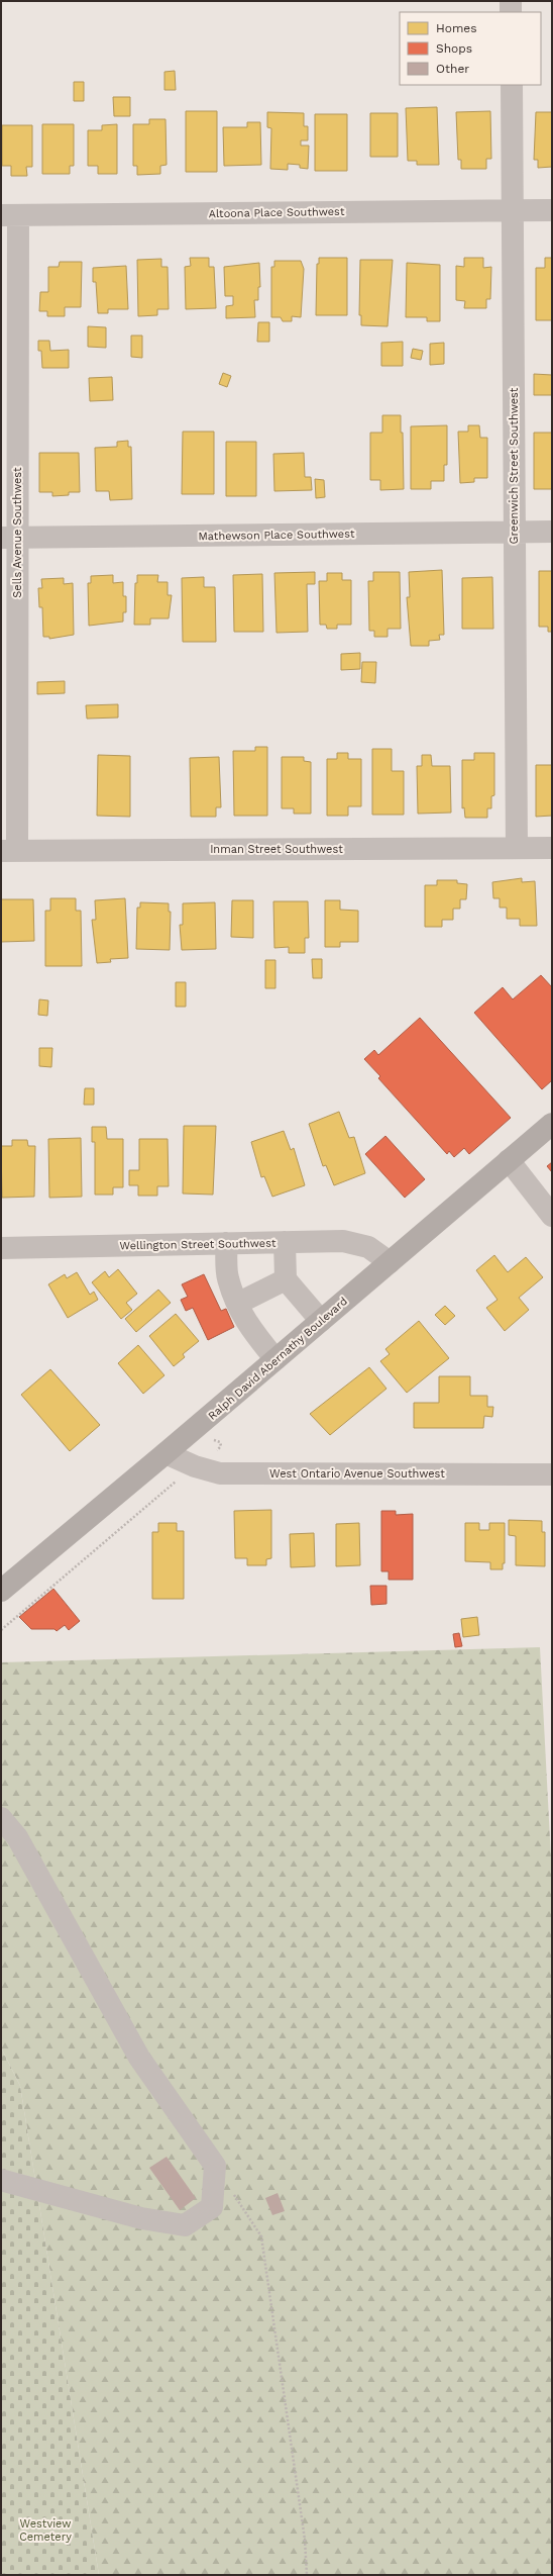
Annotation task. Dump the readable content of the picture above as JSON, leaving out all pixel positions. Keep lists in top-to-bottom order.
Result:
{
  "streets": {
    "main road": ["Ralph David Abernathy Boulevard"],
    "street": [
      "Altoona Place Southwest",
      "Greenwich Street Southwest",
      "Sells Avenue Southwest",
      "Mathewson Place Southwest",
      "Inman Street Southwest",
      "Wellington Street Southwest",
      "West Ontario Avenue Southwest"
    ]
  },
  "crossings": [
    ["Altoona Place Southwest", "Greenwich Street Southwest"],
    ["Altoona Place Southwest", "Sells Avenue Southwest"],
    ["Greenwich Street Southwest", "Mathewson Place Southwest"],
    ["Greenwich Street Southwest", "Inman Street Southwest"],
    ["Sells Avenue Southwest", "Mathewson Place Southwest"],
    ["Sells Avenue Southwest", "Inman Street Southwest"],
    ["Wellington Street Southwest", "Ralph David Abernathy Boulevard"],
    ["Ralph David Abernathy Boulevard", "West Ontario Avenue Southwest"]
  ],
  "parks": ["Westview Cemetery"],
  "legend": ["Homes", "Shops", "Other"]
}
